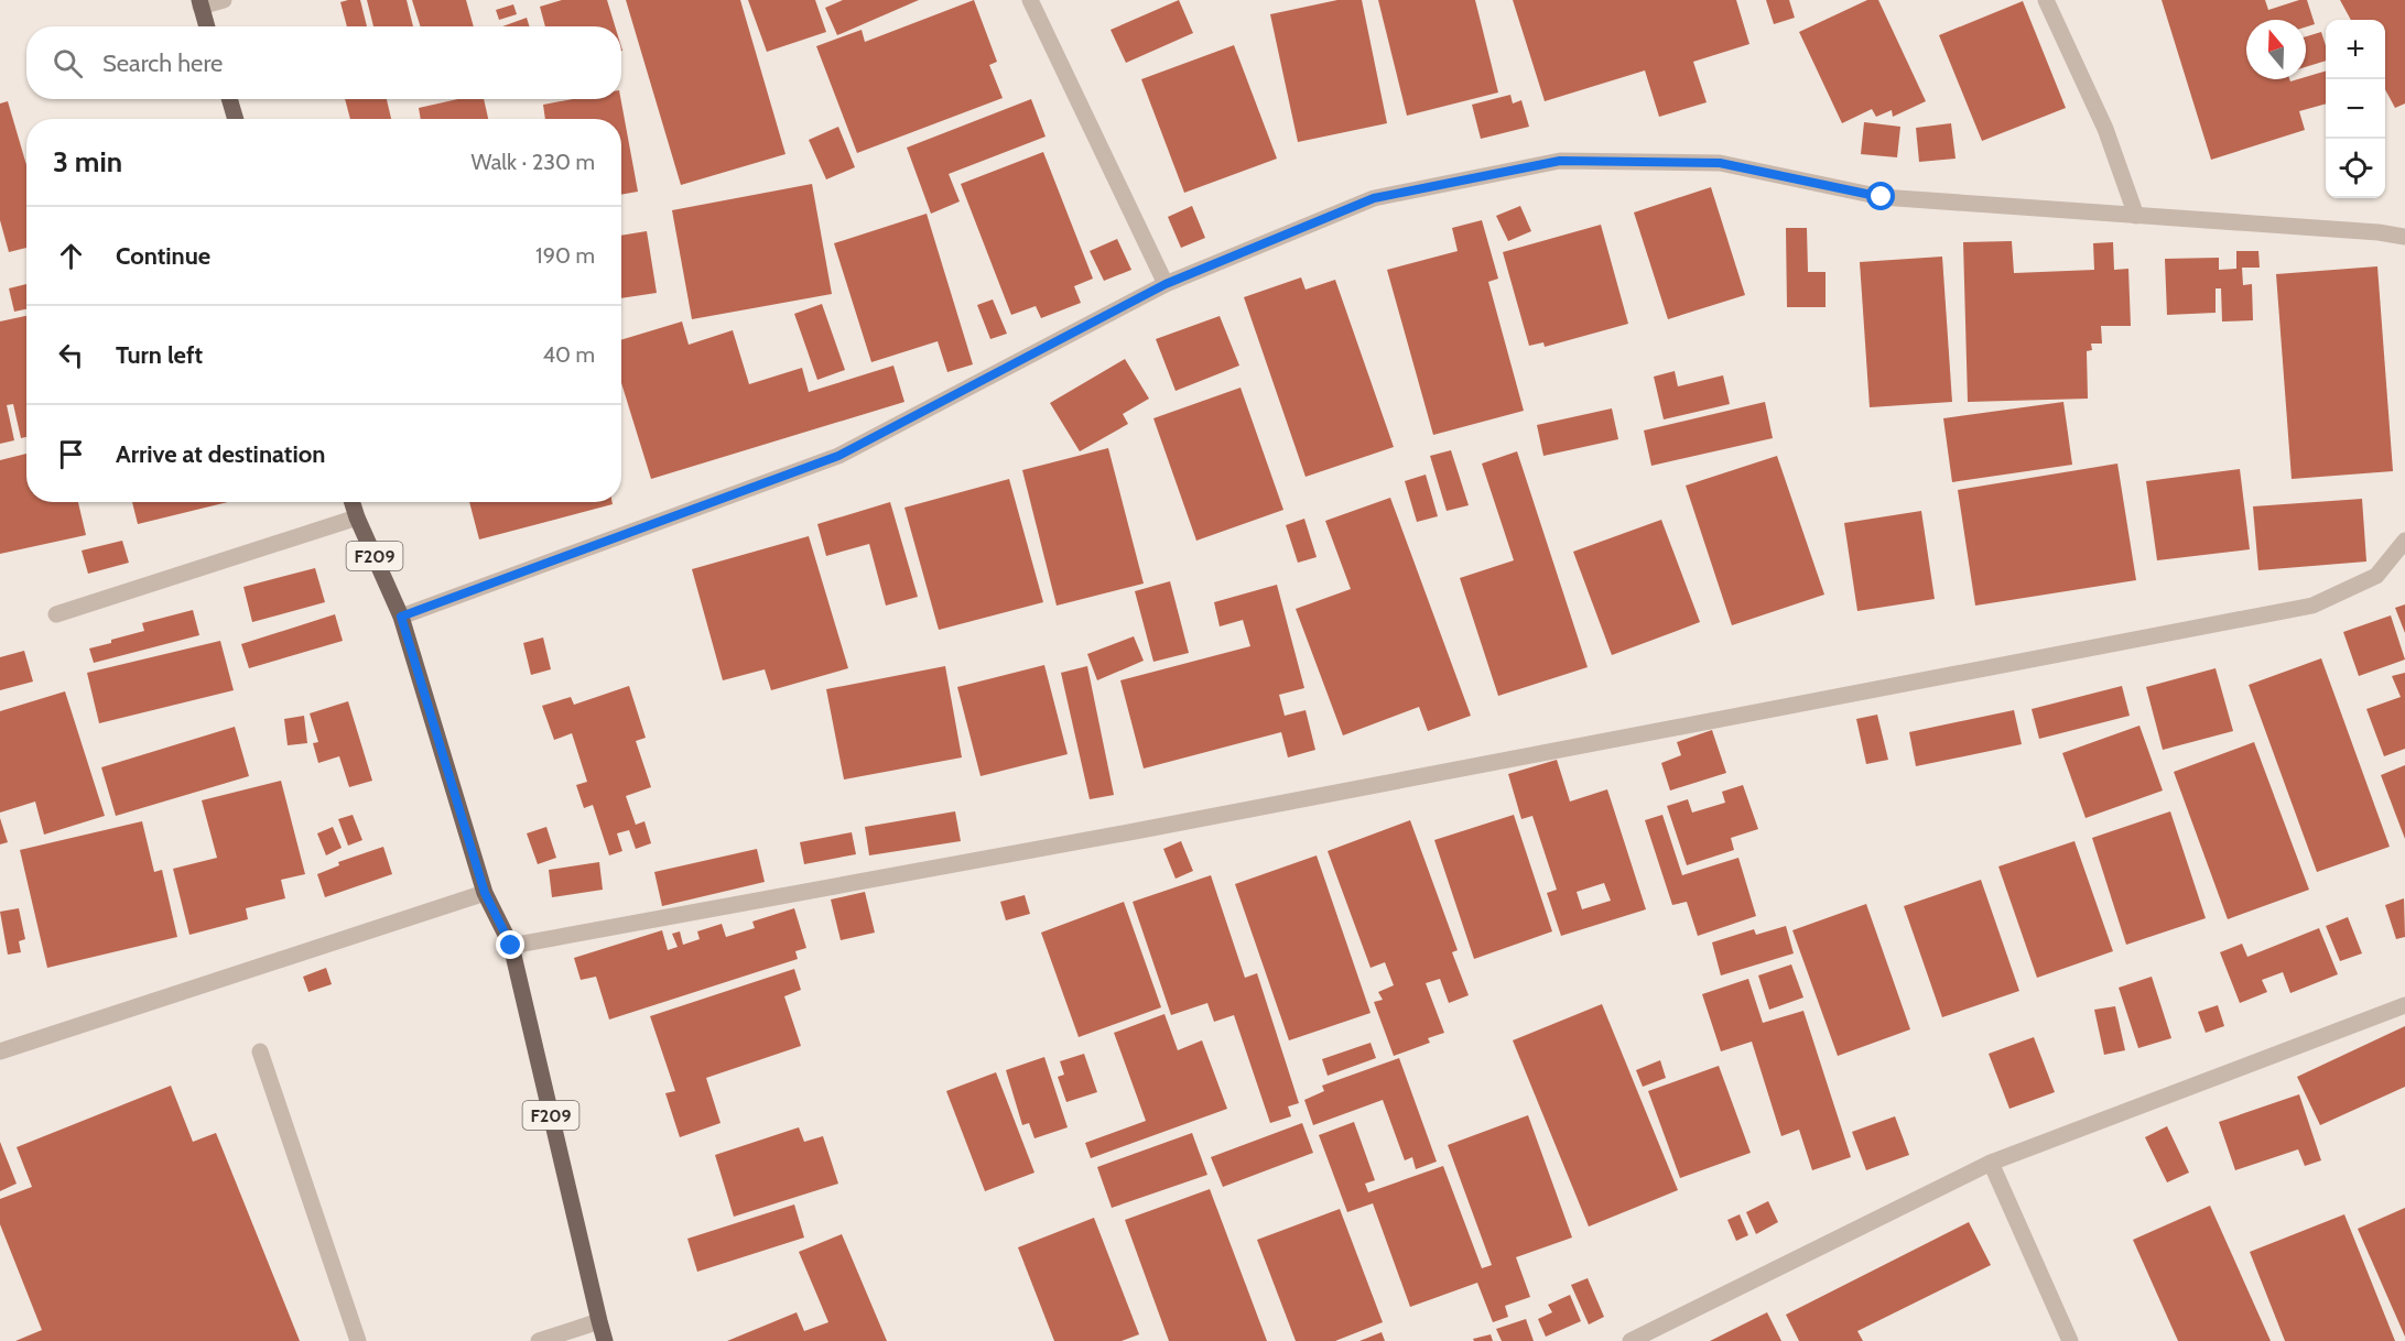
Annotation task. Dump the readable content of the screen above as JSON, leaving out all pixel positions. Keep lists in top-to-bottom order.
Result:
{
  "streets": {
    "main road": ["F209"]
  },
  "north": "top",
  "page": {
    "map_buttons": ["+", "−"],
    "search": "Search here",
    "heading": ["3 min", "Walk · 230 m"],
    "list": [
      ["Continue", "190 m"],
      ["Turn left", "40 m"],
      "Arrive at destination"
    ]
  }
}
